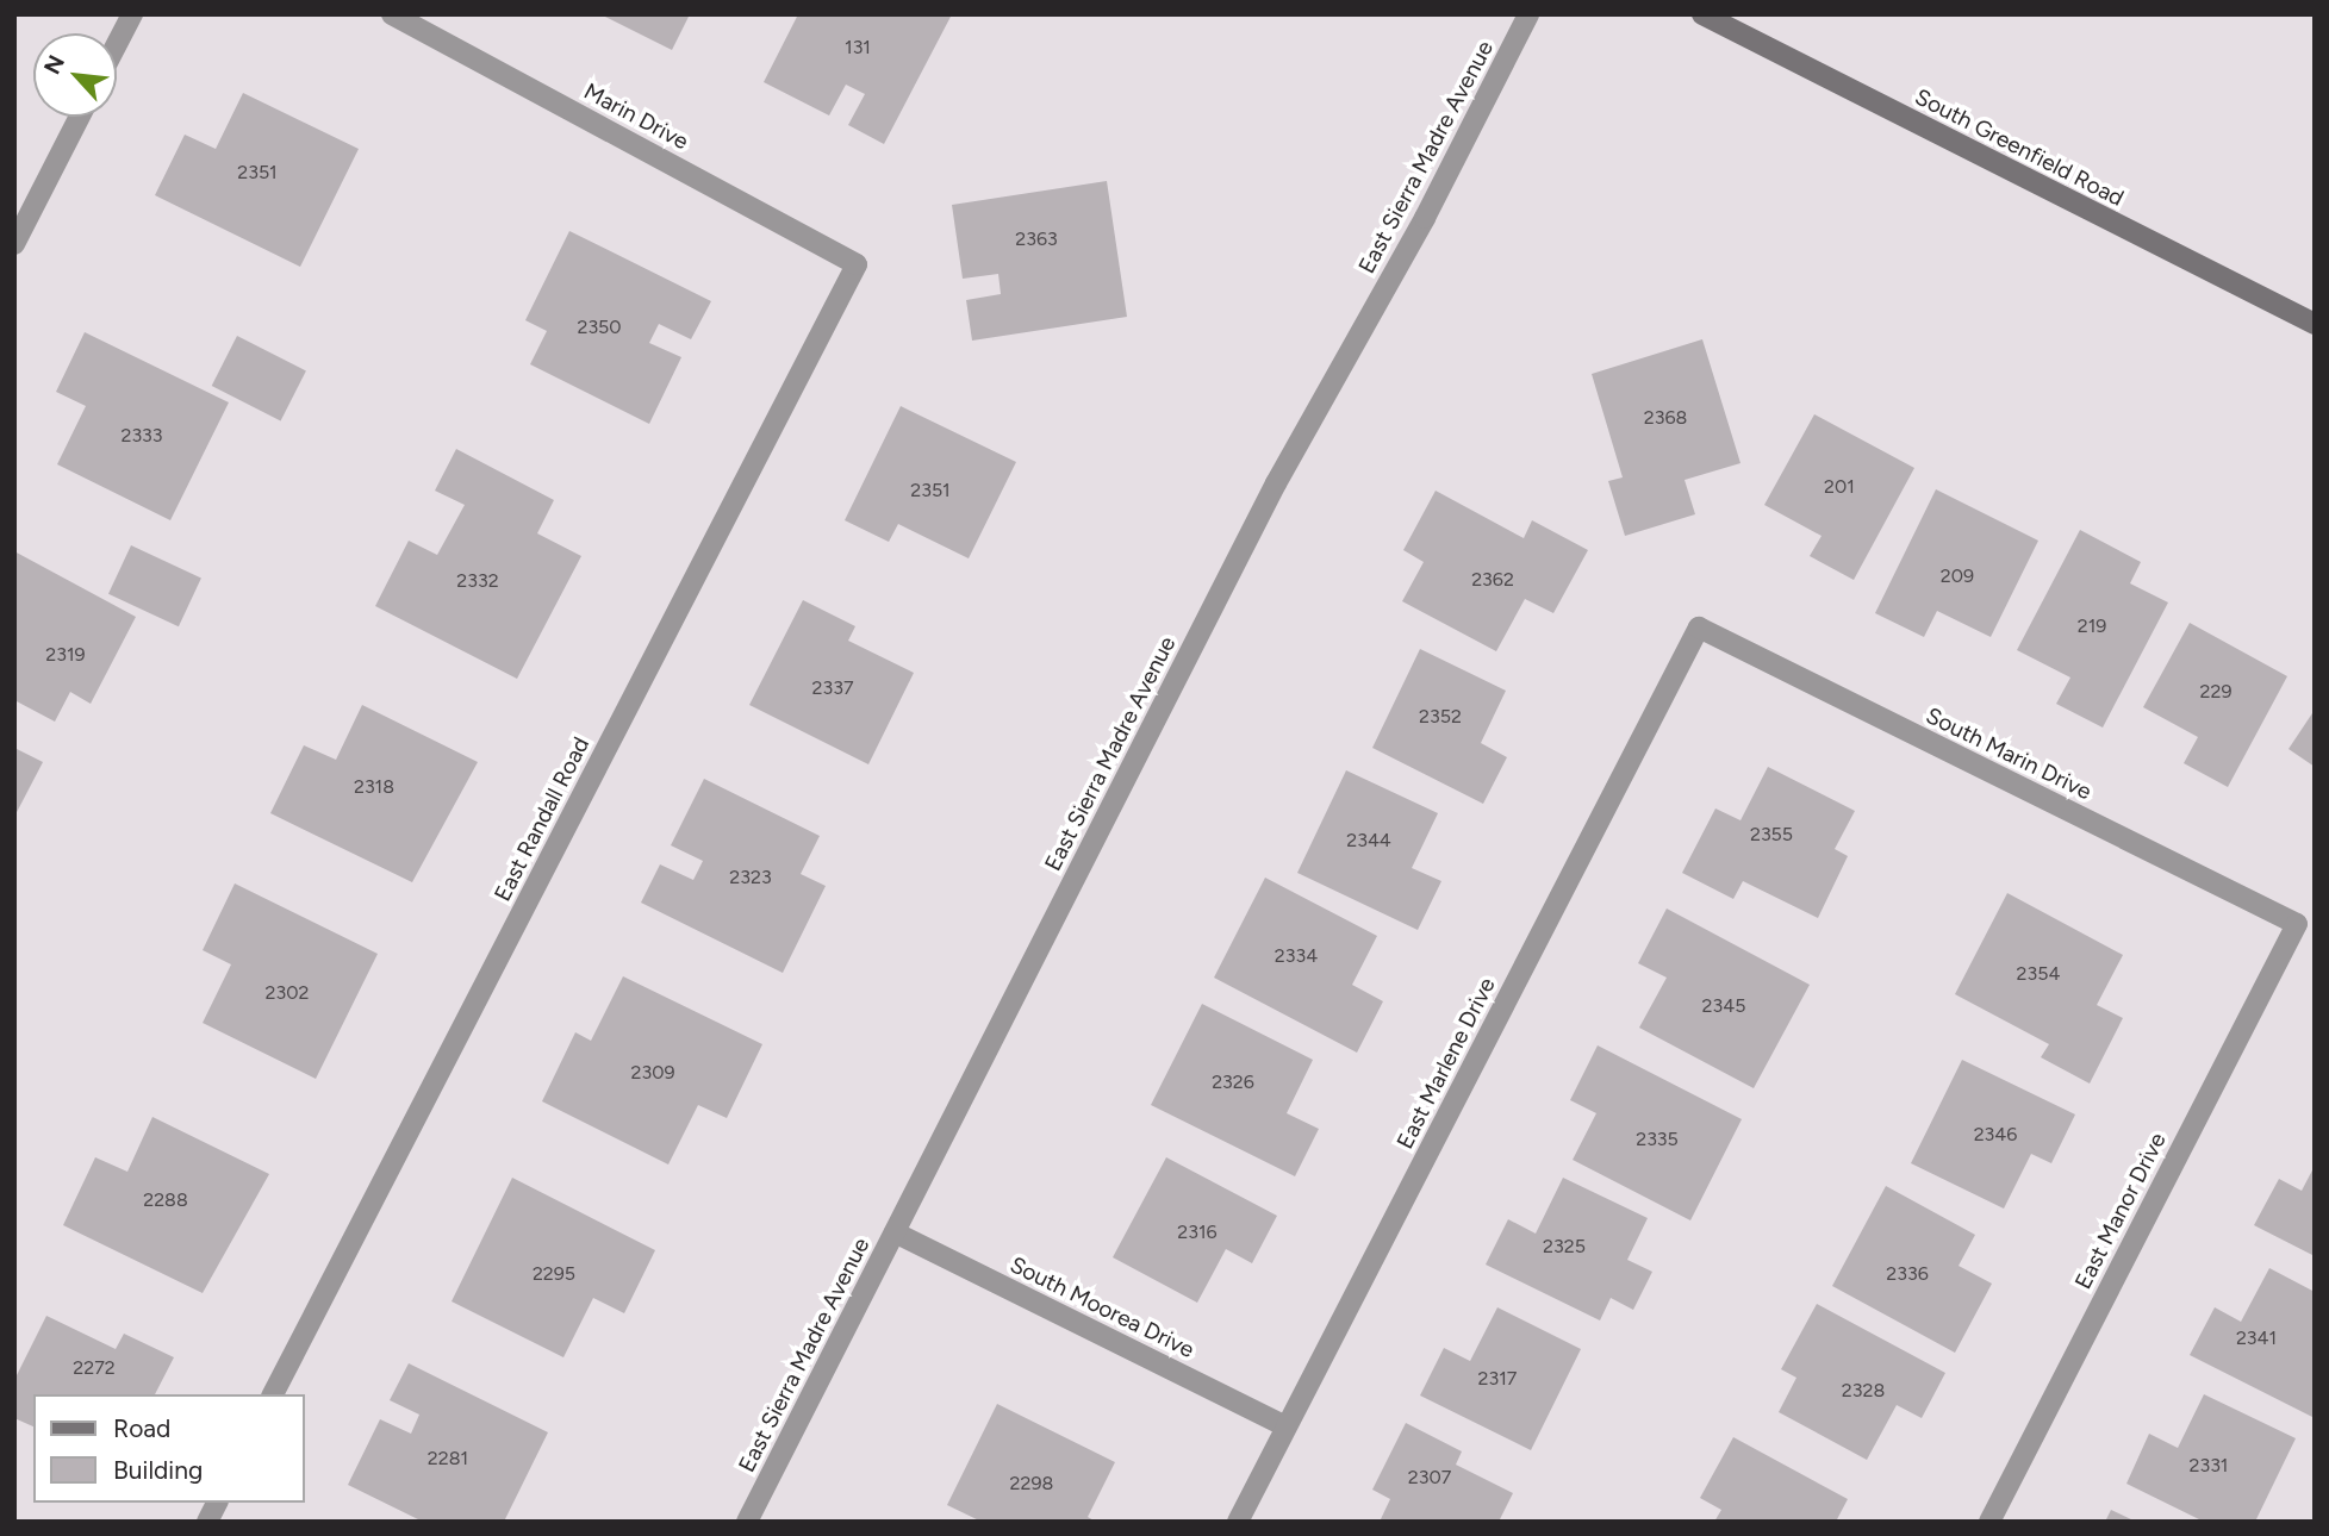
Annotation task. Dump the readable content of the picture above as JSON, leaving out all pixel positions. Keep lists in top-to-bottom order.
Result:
{
  "streets": {
    "main road": ["South Greenfield Road"],
    "street": [
      "Marin Drive",
      "East Sierra Madre Avenue",
      "South Marin Drive",
      "East Randall Road",
      "East Marlene Drive",
      "East Manor Drive",
      "South Moorea Drive"
    ]
  },
  "crossings": [
    ["Marin Drive", "East Randall Road"],
    ["East Sierra Madre Avenue", "South Moorea Drive"],
    ["South Marin Drive", "East Marlene Drive"],
    ["South Marin Drive", "East Manor Drive"],
    ["East Marlene Drive", "South Moorea Drive"]
  ],
  "house_numbers": [
    "131",
    "2351",
    "2363",
    "2350",
    "2368",
    "2333",
    "201",
    "2351",
    "209",
    "2362",
    "2332",
    "219",
    "2319",
    "2337",
    "229",
    "2352",
    "2318",
    "2355",
    "2344",
    "2323",
    "2334",
    "2354",
    "2302",
    "2345",
    "2309",
    "2326",
    "2346",
    "2335",
    "2288",
    "2316",
    "2325",
    "2295",
    "2336",
    "2341",
    "2272",
    "2317",
    "2328",
    "2281",
    "2331",
    "2307",
    "2298"
  ],
  "legend": ["Road", "Building"],
  "north": "top left"
}
